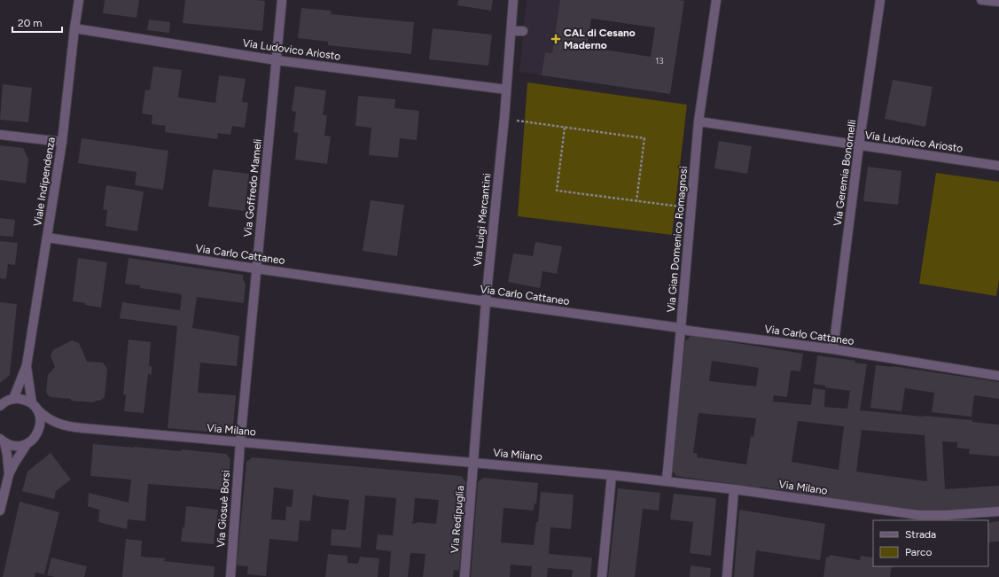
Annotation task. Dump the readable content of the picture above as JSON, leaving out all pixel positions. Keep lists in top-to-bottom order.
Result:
{
  "streets": {
    "street": [
      "Via Ludovico Ariosto",
      "Via Geremia Bonomelli",
      "Viale Indipendenza",
      "Via Goffredo Mameli",
      "Via Luigi Mercantini",
      "Via Gian Domenico Romagnosi",
      "Via Carlo Cattaneo",
      "Via Milano",
      "Via Giosuè Borsi",
      "Via Redipuglia"
    ]
  },
  "crossings": [
    ["Via Ludovico Ariosto", "Via Geremia Bonomelli"],
    ["Via Ludovico Ariosto", "Viale Indipendenza"],
    ["Via Ludovico Ariosto", "Via Goffredo Mameli"],
    ["Via Ludovico Ariosto", "Via Luigi Mercantini"],
    ["Via Ludovico Ariosto", "Via Gian Domenico Romagnosi"],
    ["Via Geremia Bonomelli", "Via Carlo Cattaneo"],
    ["Viale Indipendenza", "Via Carlo Cattaneo"],
    ["Viale Indipendenza", "Via Milano"],
    ["Via Goffredo Mameli", "Via Carlo Cattaneo"],
    ["Via Goffredo Mameli", "Via Milano"],
    ["Via Goffredo Mameli", "Via Giosuè Borsi"],
    ["Via Luigi Mercantini", "Via Carlo Cattaneo"],
    ["Via Luigi Mercantini", "Via Milano"],
    ["Via Luigi Mercantini", "Via Redipuglia"],
    ["Via Gian Domenico Romagnosi", "Via Carlo Cattaneo"],
    ["Via Gian Domenico Romagnosi", "Via Milano"],
    ["Via Milano", "Via Giosuè Borsi"],
    ["Via Milano", "Via Redipuglia"]
  ],
  "places": {
    "health": ["CAL di Cesano Maderno"]
  },
  "house_numbers": ["13"],
  "legend": ["Strada", "Parco"],
  "scale_bar": "20 m"
}
